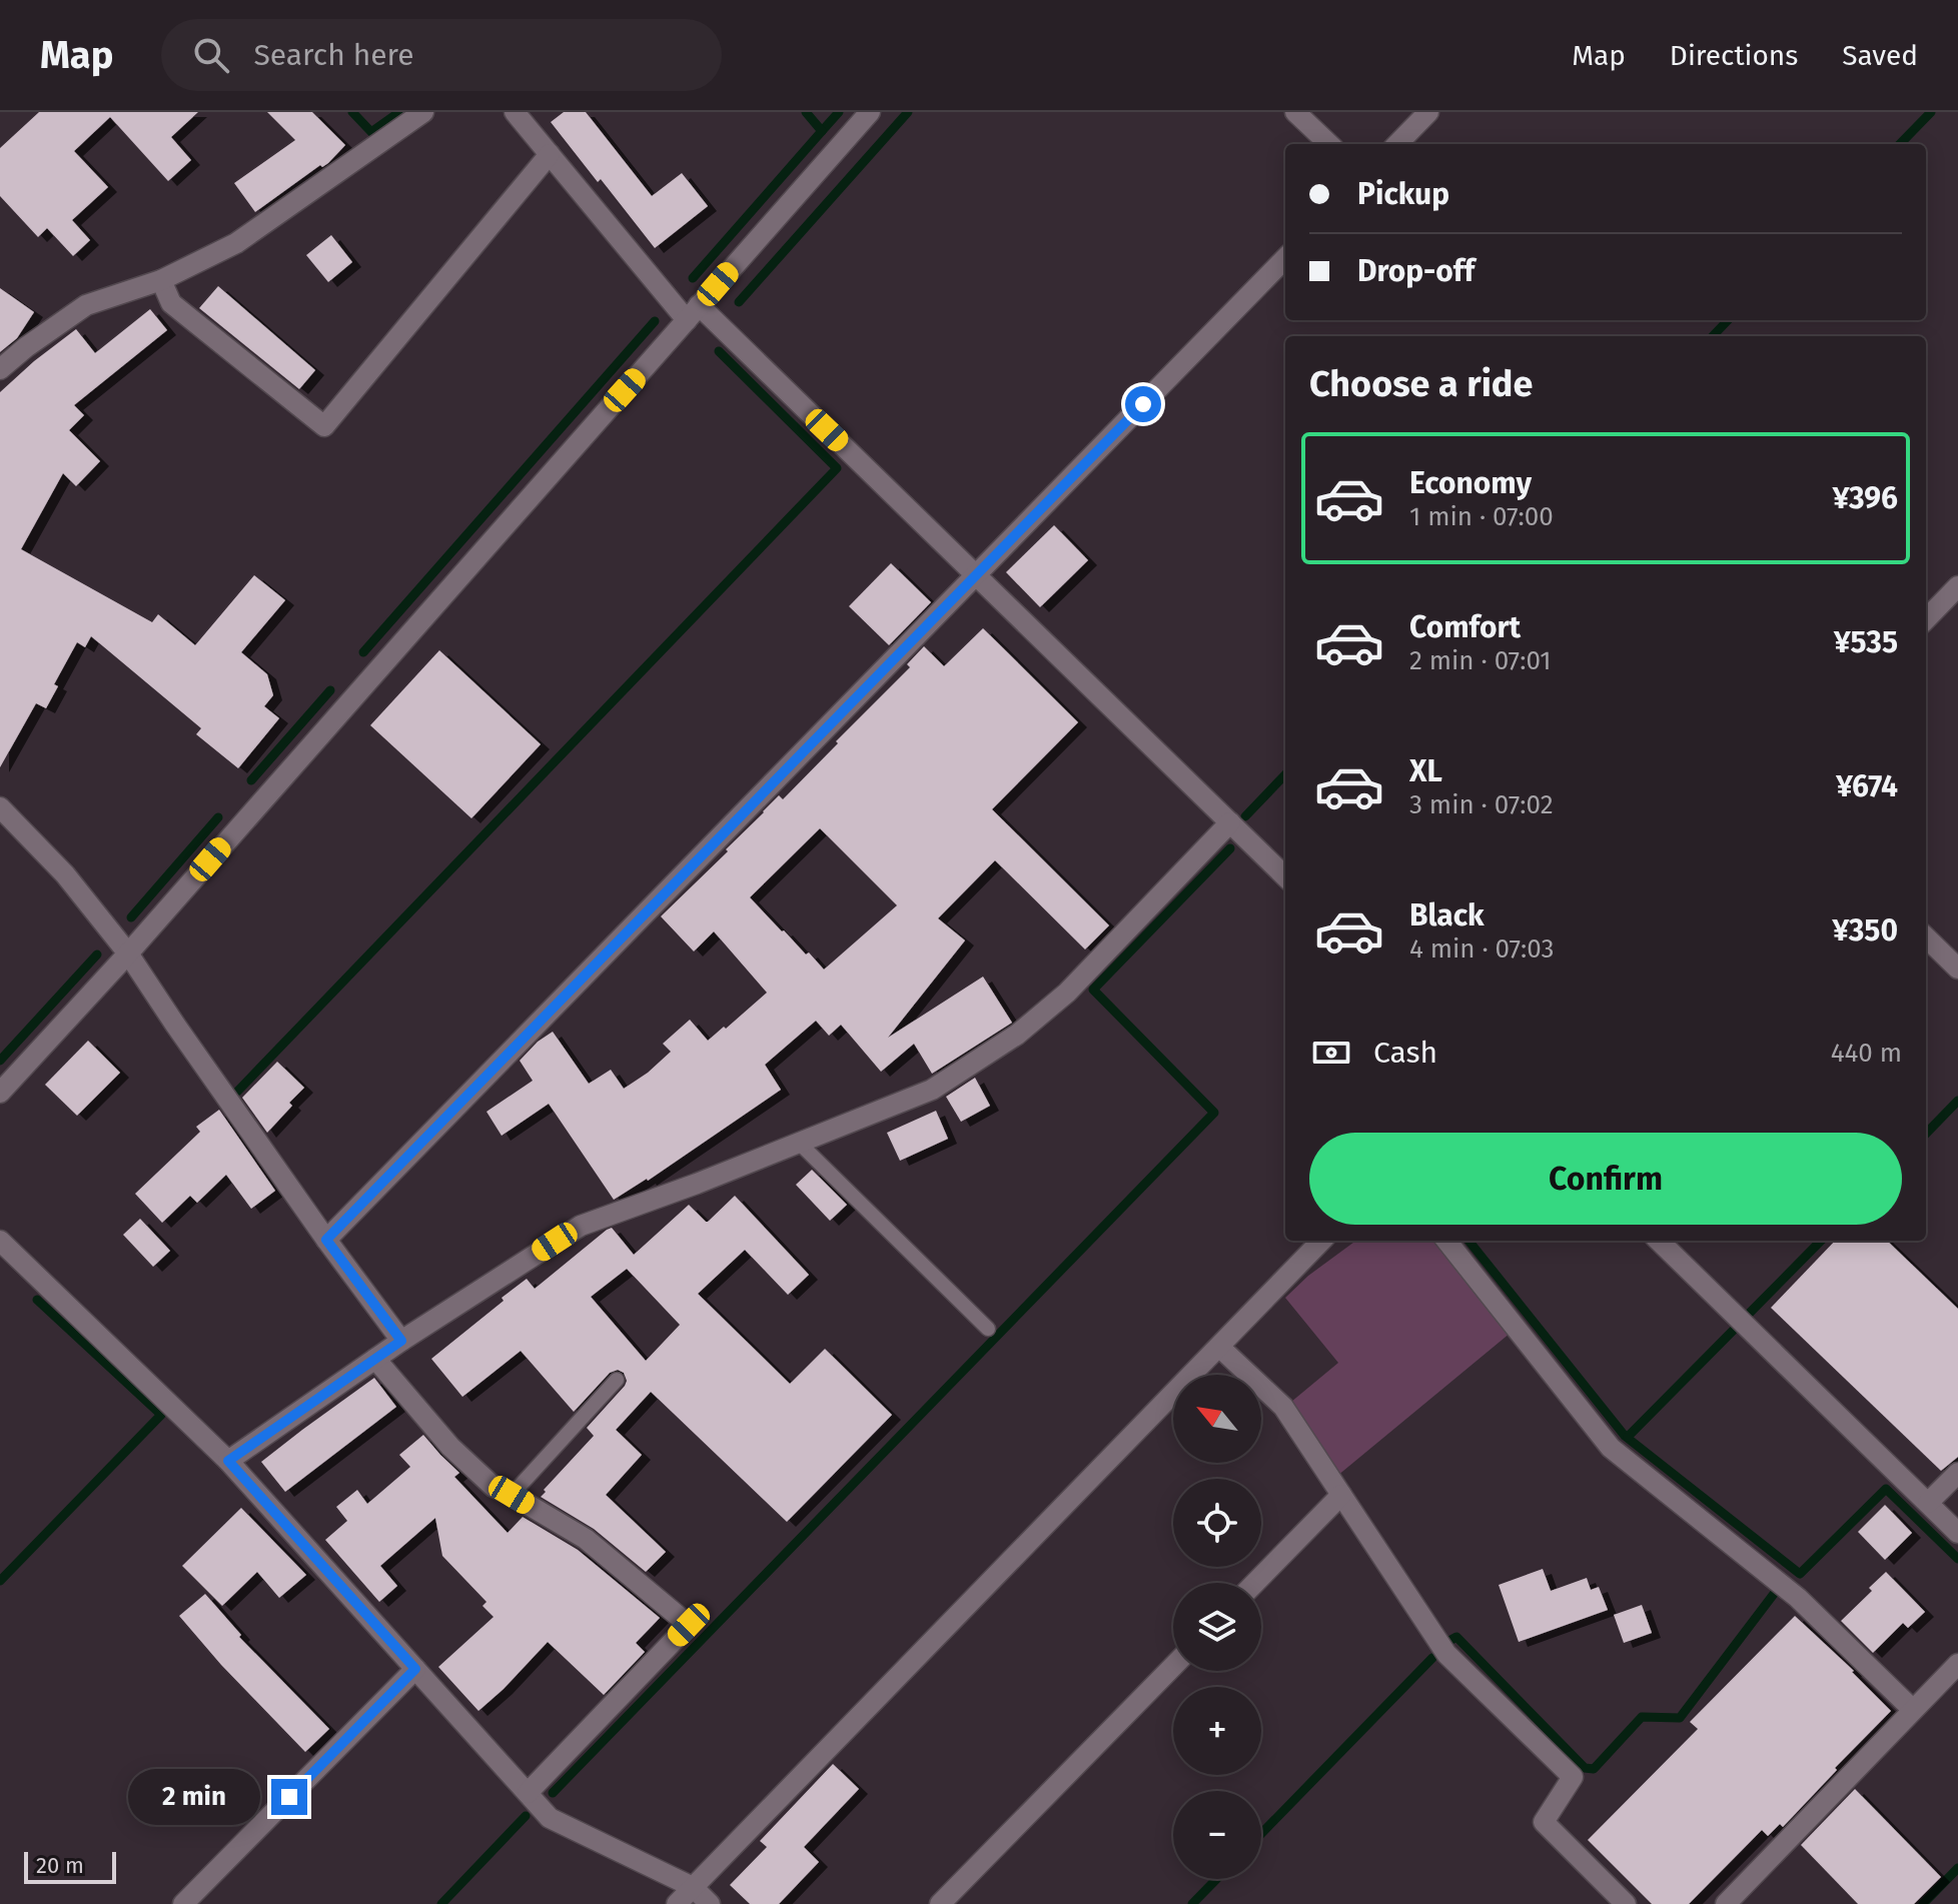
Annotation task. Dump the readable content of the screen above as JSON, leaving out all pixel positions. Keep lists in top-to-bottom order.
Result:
{
  "scale_bar": "20 m",
  "north": "top left",
  "page": {
    "header": "Map",
    "search": "Search here",
    "nav": ["Map", "Directions", "Saved"],
    "banner": ["Pickup", "Drop-off"],
    "heading": "Choose a ride",
    "list": [
      {
        "name": "Economy",
        "note": "1 min · 07:00",
        "value": "¥396"
      },
      {
        "name": "Comfort",
        "note": "2 min · 07:01",
        "value": "¥535"
      },
      {
        "name": "XL",
        "note": "3 min · 07:02",
        "value": "¥674"
      },
      {
        "name": "Black",
        "note": "4 min · 07:03",
        "value": "¥350"
      }
    ],
    "pay": ["Cash", "440 m"],
    "buttons": "Confirm",
    "map_buttons": ["+", "−"],
    "bubble": "2 min",
    "scale": "20 m"
  }
}
